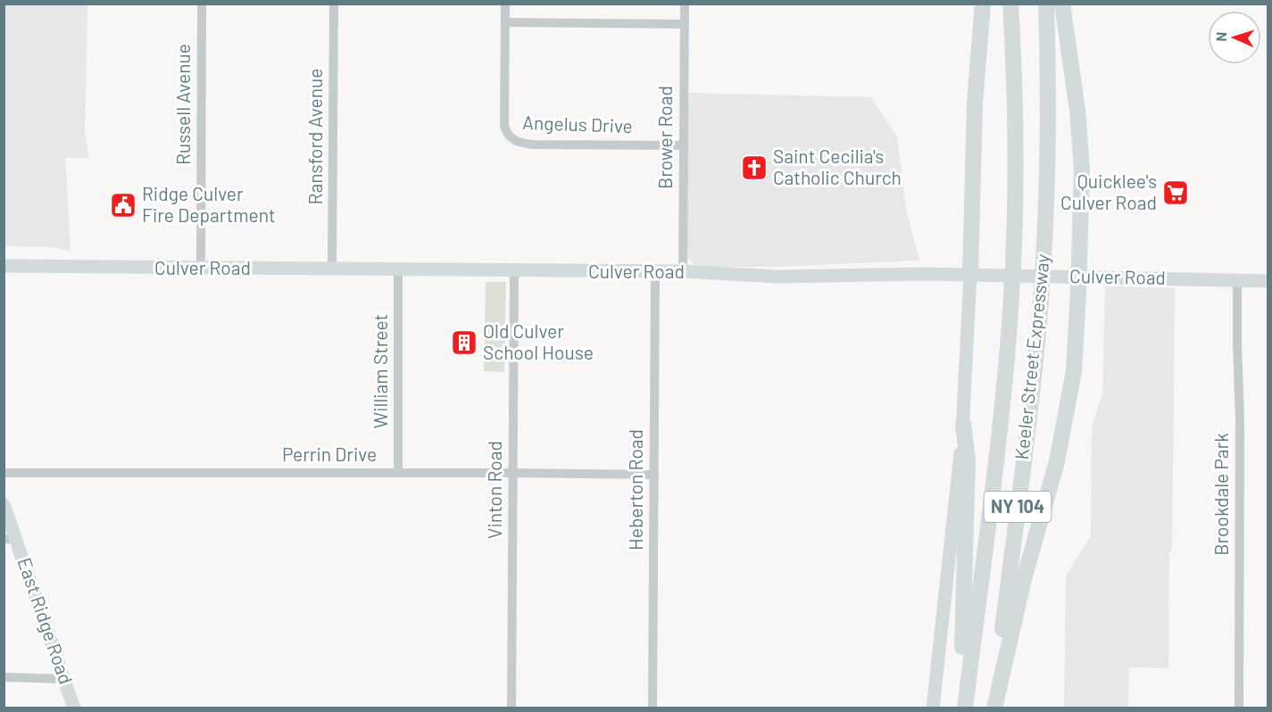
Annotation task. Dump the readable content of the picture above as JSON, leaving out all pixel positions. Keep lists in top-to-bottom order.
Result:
{
  "streets": {
    "highway": ["Keeler Street Expressway", "NY 104"],
    "main road": ["Culver Road", "East Ridge Road"],
    "street": [
      "Russell Avenue",
      "Angelus Drive",
      "Ransford Avenue",
      "Brower Road",
      "William Street",
      "Perrin Drive",
      "Vinton Road",
      "Heberton Road",
      "Brookdale Park"
    ]
  },
  "crossings": [
    ["Russell Avenue", "Culver Road"],
    ["Angelus Drive", "Brower Road"],
    ["Ransford Avenue", "Culver Road"],
    ["Brower Road", "Culver Road"],
    ["Culver Road", "William Street"],
    ["Culver Road", "Vinton Road"],
    ["Culver Road", "Heberton Road"],
    ["Culver Road", "Brookdale Park"],
    ["William Street", "Perrin Drive"],
    ["Perrin Drive", "Vinton Road"],
    ["Perrin Drive", "Heberton Road"]
  ],
  "places": {
    "church": ["Saint Cecilia's Catholic Church"],
    "supermarket": ["Quicklee's Culver Road"],
    "public building": ["Ridge Culver Fire Department"],
    "building": ["Old Culver School House"]
  },
  "north": "left"
}
